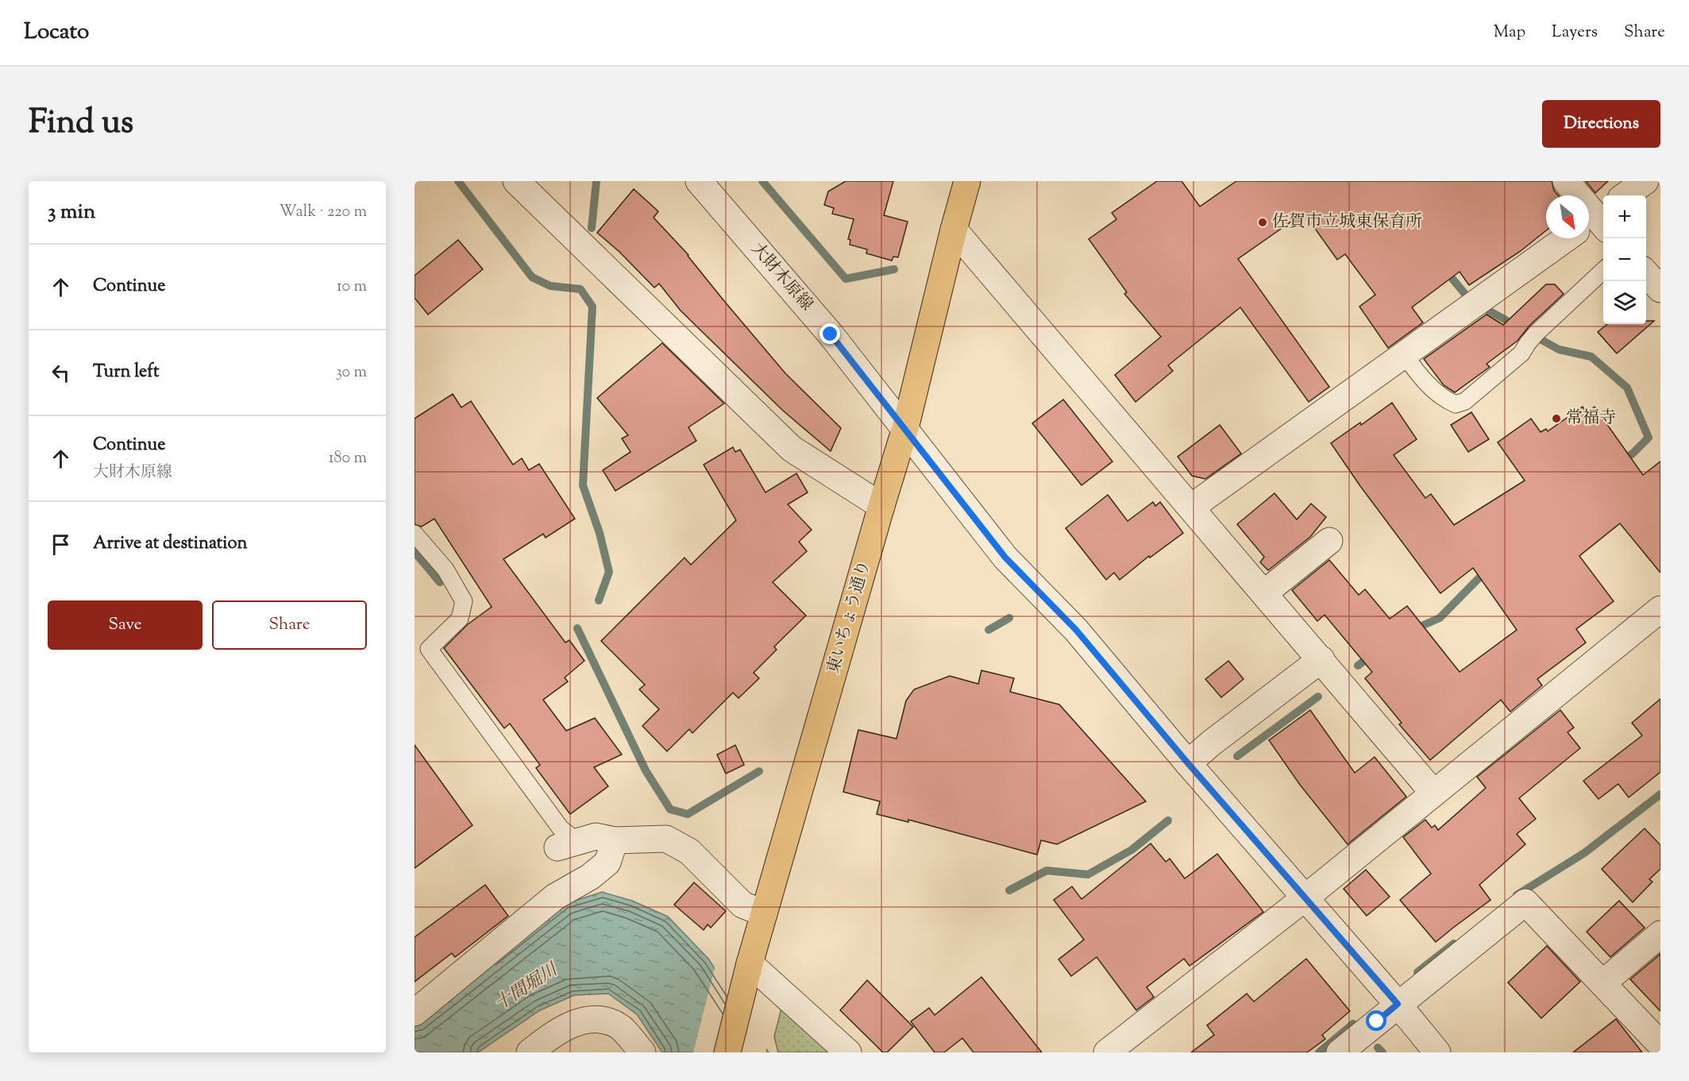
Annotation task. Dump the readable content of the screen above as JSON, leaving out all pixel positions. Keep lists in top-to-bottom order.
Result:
{
  "streets": {
    "highway": ["東いちょう通り"],
    "street": ["大財木原線"]
  },
  "crossings": [
    ["大財木原線", "東いちょう通り"]
  ],
  "water": ["十間堀川"],
  "places": ["佐賀市立城東保育所", "常福寺"],
  "north": "bottom right",
  "page": {
    "header": "Locato",
    "nav": ["Map", "Layers", "Share"],
    "title": "Find us",
    "buttons": [
      "Directions",
      ["Save", "Share"]
    ],
    "heading": ["3 min", "Walk · 220 m"],
    "map_buttons": ["+", "−"],
    "list": [
      ["Continue", "10 m"],
      ["Turn left", "30 m"],
      ["Continue", "大財木原線", "180 m"],
      "Arrive at destination"
    ]
  }
}
